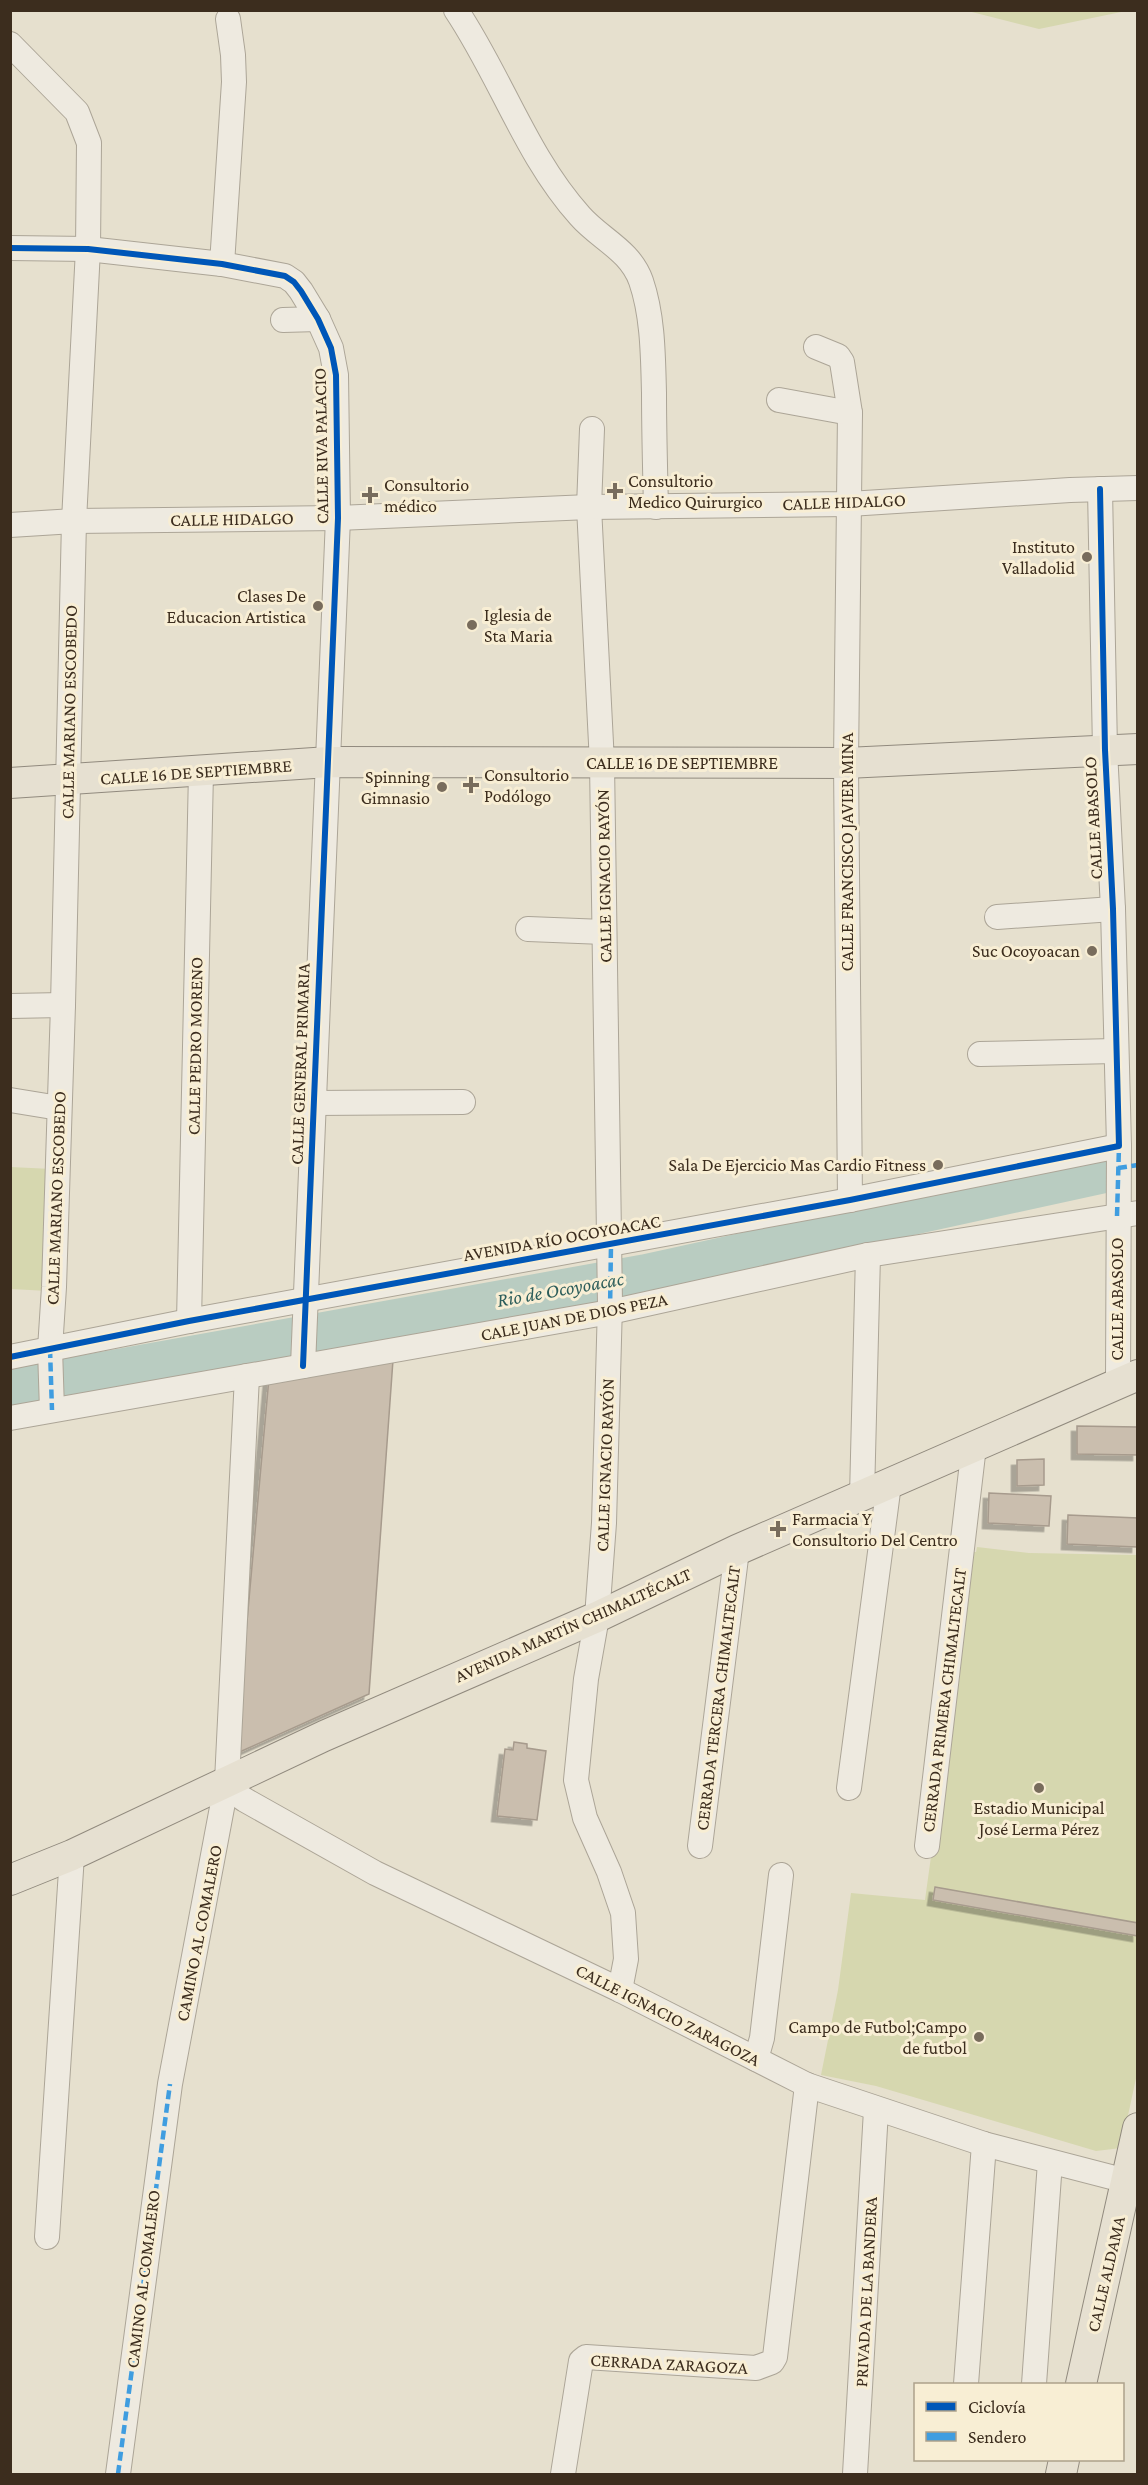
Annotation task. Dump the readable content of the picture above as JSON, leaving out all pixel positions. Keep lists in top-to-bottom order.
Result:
{
  "streets": {
    "main road": ["CALLE 16 DE SEPTIEMBRE", "AVENIDA MARTÍN CHIMALTÉCALT", "CALLE ALDAMA"],
    "street": [
      "CALLE RIVA PALACIO",
      "CALLE HIDALGO",
      "CALLE MARIANO ESCOBEDO",
      "CALLE ABASOLO",
      "CALLE FRANCISCO JAVIER MINA",
      "CALLE IGNACIO RAYÓN",
      "CALLE PEDRO MORENO",
      "CALLE GENERAL PRIMARIA",
      "AVENIDA RÍO OCOYOACAC",
      "CALE JUAN DE DIOS PEZA",
      "CERRADA TERCERA CHIMALTECALT",
      "CERRADA PRIMERA CHIMALTECALT",
      "CAMINO AL COMALERO",
      "CALLE IGNACIO ZARAGOZA",
      "PRIVADA DE LA BANDERA",
      "CERRADA ZARAGOZA"
    ]
  },
  "crossings": [
    ["CALLE RIVA PALACIO", "CALLE HIDALGO"],
    ["CALLE RIVA PALACIO", "CALLE MARIANO ESCOBEDO"],
    ["CALLE RIVA PALACIO", "CALLE 16 DE SEPTIEMBRE"],
    ["CALLE RIVA PALACIO", "CALLE GENERAL PRIMARIA"],
    ["CALLE HIDALGO", "CALLE MARIANO ESCOBEDO"],
    ["CALLE HIDALGO", "CALLE ABASOLO"],
    ["CALLE HIDALGO", "CALLE FRANCISCO JAVIER MINA"],
    ["CALLE HIDALGO", "CALLE IGNACIO RAYÓN"],
    ["CALLE MARIANO ESCOBEDO", "CALLE 16 DE SEPTIEMBRE"],
    ["CALLE MARIANO ESCOBEDO", "AVENIDA RÍO OCOYOACAC"],
    ["CALLE MARIANO ESCOBEDO", "CALE JUAN DE DIOS PEZA"],
    ["CALLE 16 DE SEPTIEMBRE", "CALLE ABASOLO"],
    ["CALLE 16 DE SEPTIEMBRE", "CALLE FRANCISCO JAVIER MINA"],
    ["CALLE 16 DE SEPTIEMBRE", "CALLE IGNACIO RAYÓN"],
    ["CALLE 16 DE SEPTIEMBRE", "CALLE PEDRO MORENO"],
    ["CALLE 16 DE SEPTIEMBRE", "CALLE GENERAL PRIMARIA"],
    ["CALLE ABASOLO", "AVENIDA RÍO OCOYOACAC"],
    ["CALLE ABASOLO", "CALE JUAN DE DIOS PEZA"],
    ["CALLE ABASOLO", "AVENIDA MARTÍN CHIMALTÉCALT"],
    ["CALLE FRANCISCO JAVIER MINA", "AVENIDA RÍO OCOYOACAC"],
    ["CALLE IGNACIO RAYÓN", "AVENIDA RÍO OCOYOACAC"],
    ["CALLE IGNACIO RAYÓN", "CALE JUAN DE DIOS PEZA"],
    ["CALLE IGNACIO RAYÓN", "AVENIDA MARTÍN CHIMALTÉCALT"],
    ["CALLE IGNACIO RAYÓN", "CALLE IGNACIO ZARAGOZA"],
    ["CALLE PEDRO MORENO", "AVENIDA RÍO OCOYOACAC"],
    ["CALLE GENERAL PRIMARIA", "AVENIDA RÍO OCOYOACAC"],
    ["CALLE GENERAL PRIMARIA", "CALE JUAN DE DIOS PEZA"],
    ["CALE JUAN DE DIOS PEZA", "CAMINO AL COMALERO"],
    ["AVENIDA MARTÍN CHIMALTÉCALT", "CERRADA TERCERA CHIMALTECALT"],
    ["AVENIDA MARTÍN CHIMALTÉCALT", "CERRADA PRIMERA CHIMALTECALT"],
    ["AVENIDA MARTÍN CHIMALTÉCALT", "CAMINO AL COMALERO"],
    ["AVENIDA MARTÍN CHIMALTÉCALT", "CALLE IGNACIO ZARAGOZA"],
    ["CAMINO AL COMALERO", "CALLE IGNACIO ZARAGOZA"],
    ["CALLE IGNACIO ZARAGOZA", "CALLE ALDAMA"],
    ["CALLE IGNACIO ZARAGOZA", "PRIVADA DE LA BANDERA"],
    ["CALLE IGNACIO ZARAGOZA", "CERRADA ZARAGOZA"]
  ],
  "water": ["Rio de Ocoyoacac"],
  "places": {
    "health": [
      "Consultorio Medico Quirurgico",
      "Consultorio médico",
      "Consultorio Podólogo",
      "Farmacia Y Consultorio Del Centro"
    ],
    "other": [
      "Instituto Valladolid",
      "Clases De Educacion Artistica",
      "Iglesia de Sta Maria",
      "Spinning Gimnasio",
      "Suc Ocoyoacan",
      "Sala De Ejercicio Mas Cardio Fitness",
      "Estadio Municipal José Lerma Pérez",
      "Campo de Futbol;Campo de futbol"
    ]
  },
  "legend": ["Ciclovía", "Sendero"]
}
